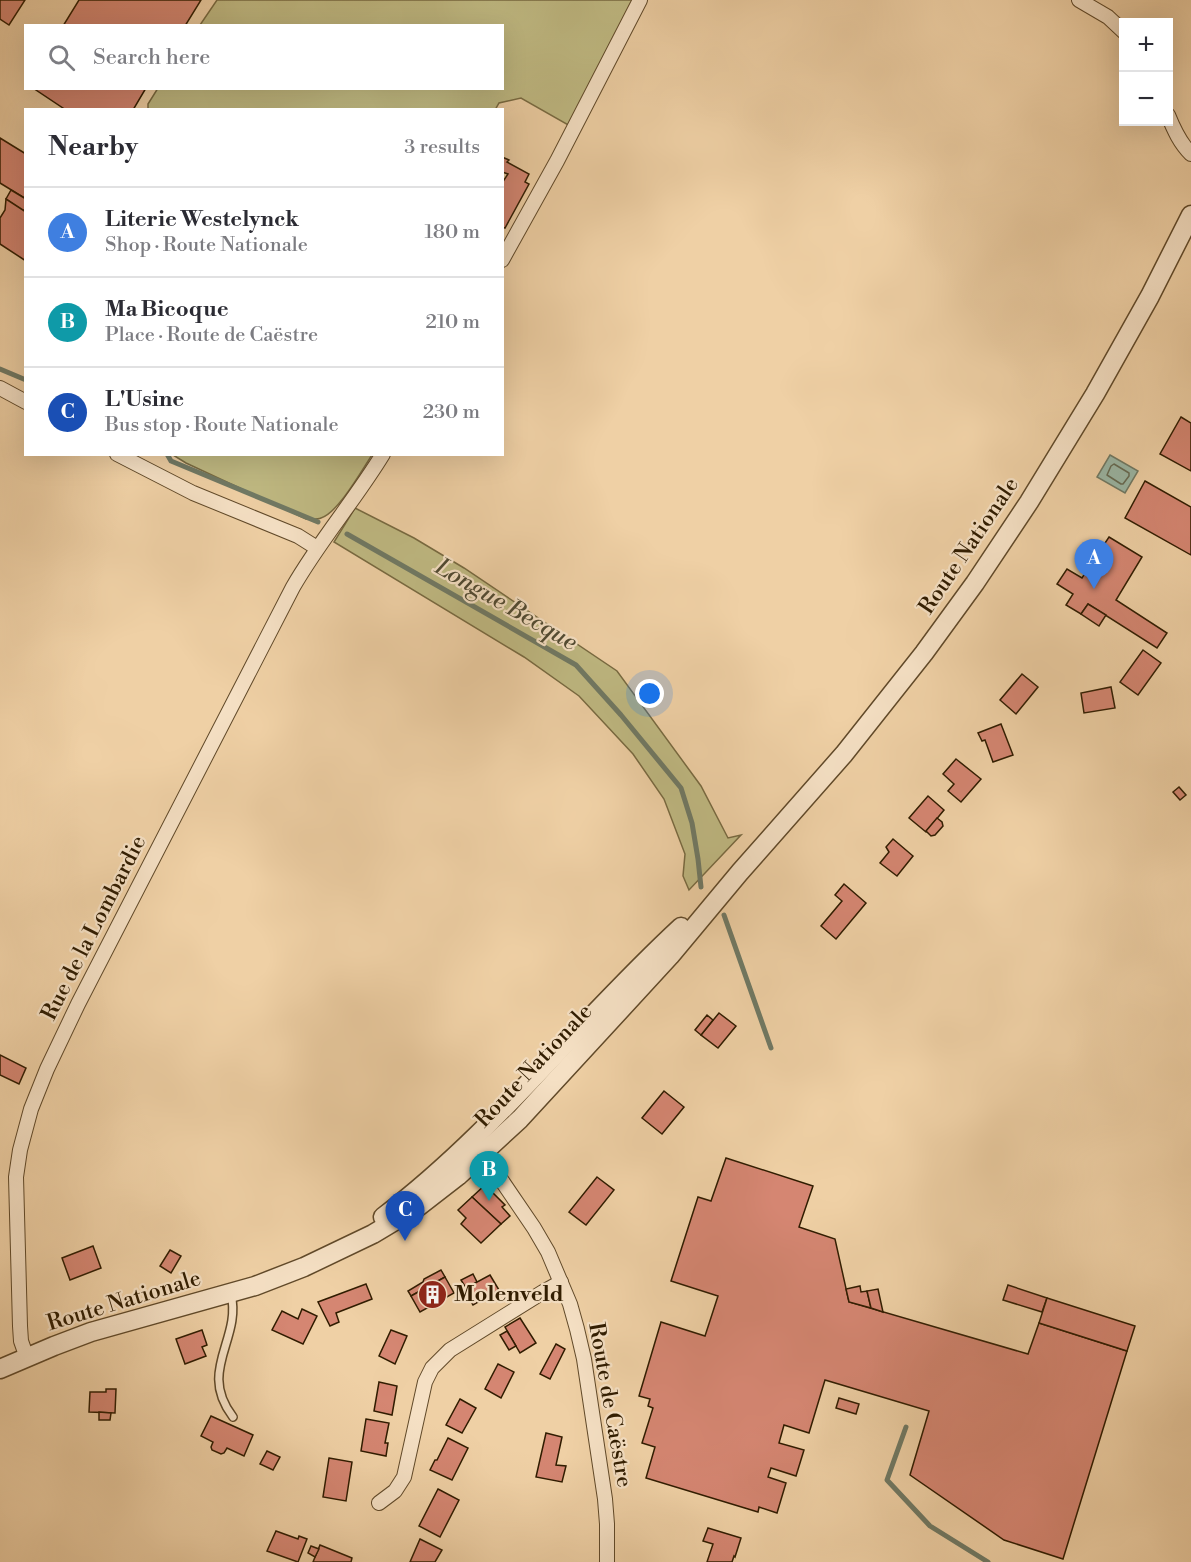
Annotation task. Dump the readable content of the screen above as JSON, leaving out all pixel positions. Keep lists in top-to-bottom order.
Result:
{
  "streets": {
    "street": ["Route Nationale", "Rue de la Lombardie", "Route de Caëstre"]
  },
  "crossings": [
    ["Route Nationale", "Rue de la Lombardie"],
    ["Route Nationale", "Route de Caëstre"]
  ],
  "water": ["Longue Becque"],
  "places": {
    "building": ["Molenveld"]
  },
  "page": {
    "map_buttons": ["+", "−"],
    "search": "Search here",
    "heading": ["Nearby", "3 results"],
    "list": [
      {
        "mark": "A",
        "name": "Literie Westelynck",
        "note": "Shop · Route Nationale",
        "value": "180 m"
      },
      {
        "mark": "B",
        "name": "Ma Bicoque",
        "note": "Place · Route de Caëstre",
        "value": "210 m"
      },
      {
        "mark": "C",
        "name": "L'Usine",
        "note": "Bus stop · Route Nationale",
        "value": "230 m"
      }
    ],
    "pins": ["A", "B", "C"]
  }
}
